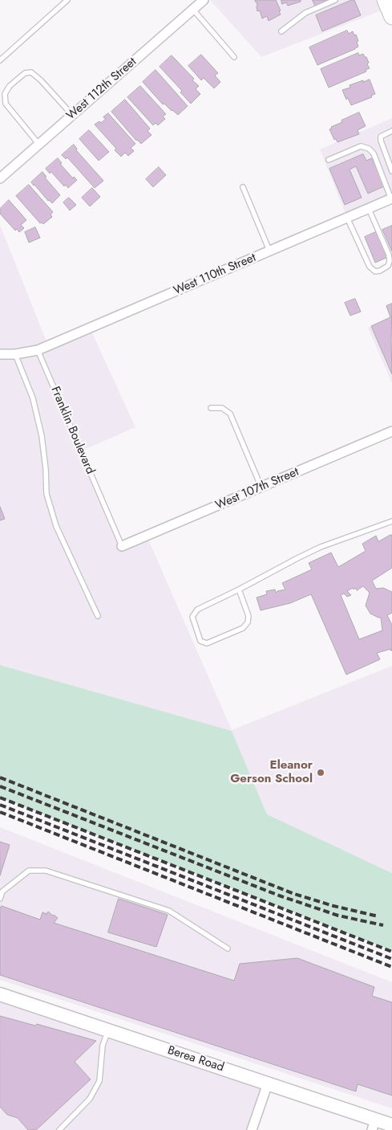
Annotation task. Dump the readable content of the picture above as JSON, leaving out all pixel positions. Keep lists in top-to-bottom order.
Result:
{
  "streets": {
    "main road": ["Berea Road"],
    "street": ["West 112th Street", "West 110th Street", "West 107th Street"],
    "lane": ["Franklin Boulevard"]
  },
  "crossings": [
    ["West 110th Street", "Franklin Boulevard"],
    ["Franklin Boulevard", "West 107th Street"]
  ],
  "places": ["Eleanor Gerson School"]
}
